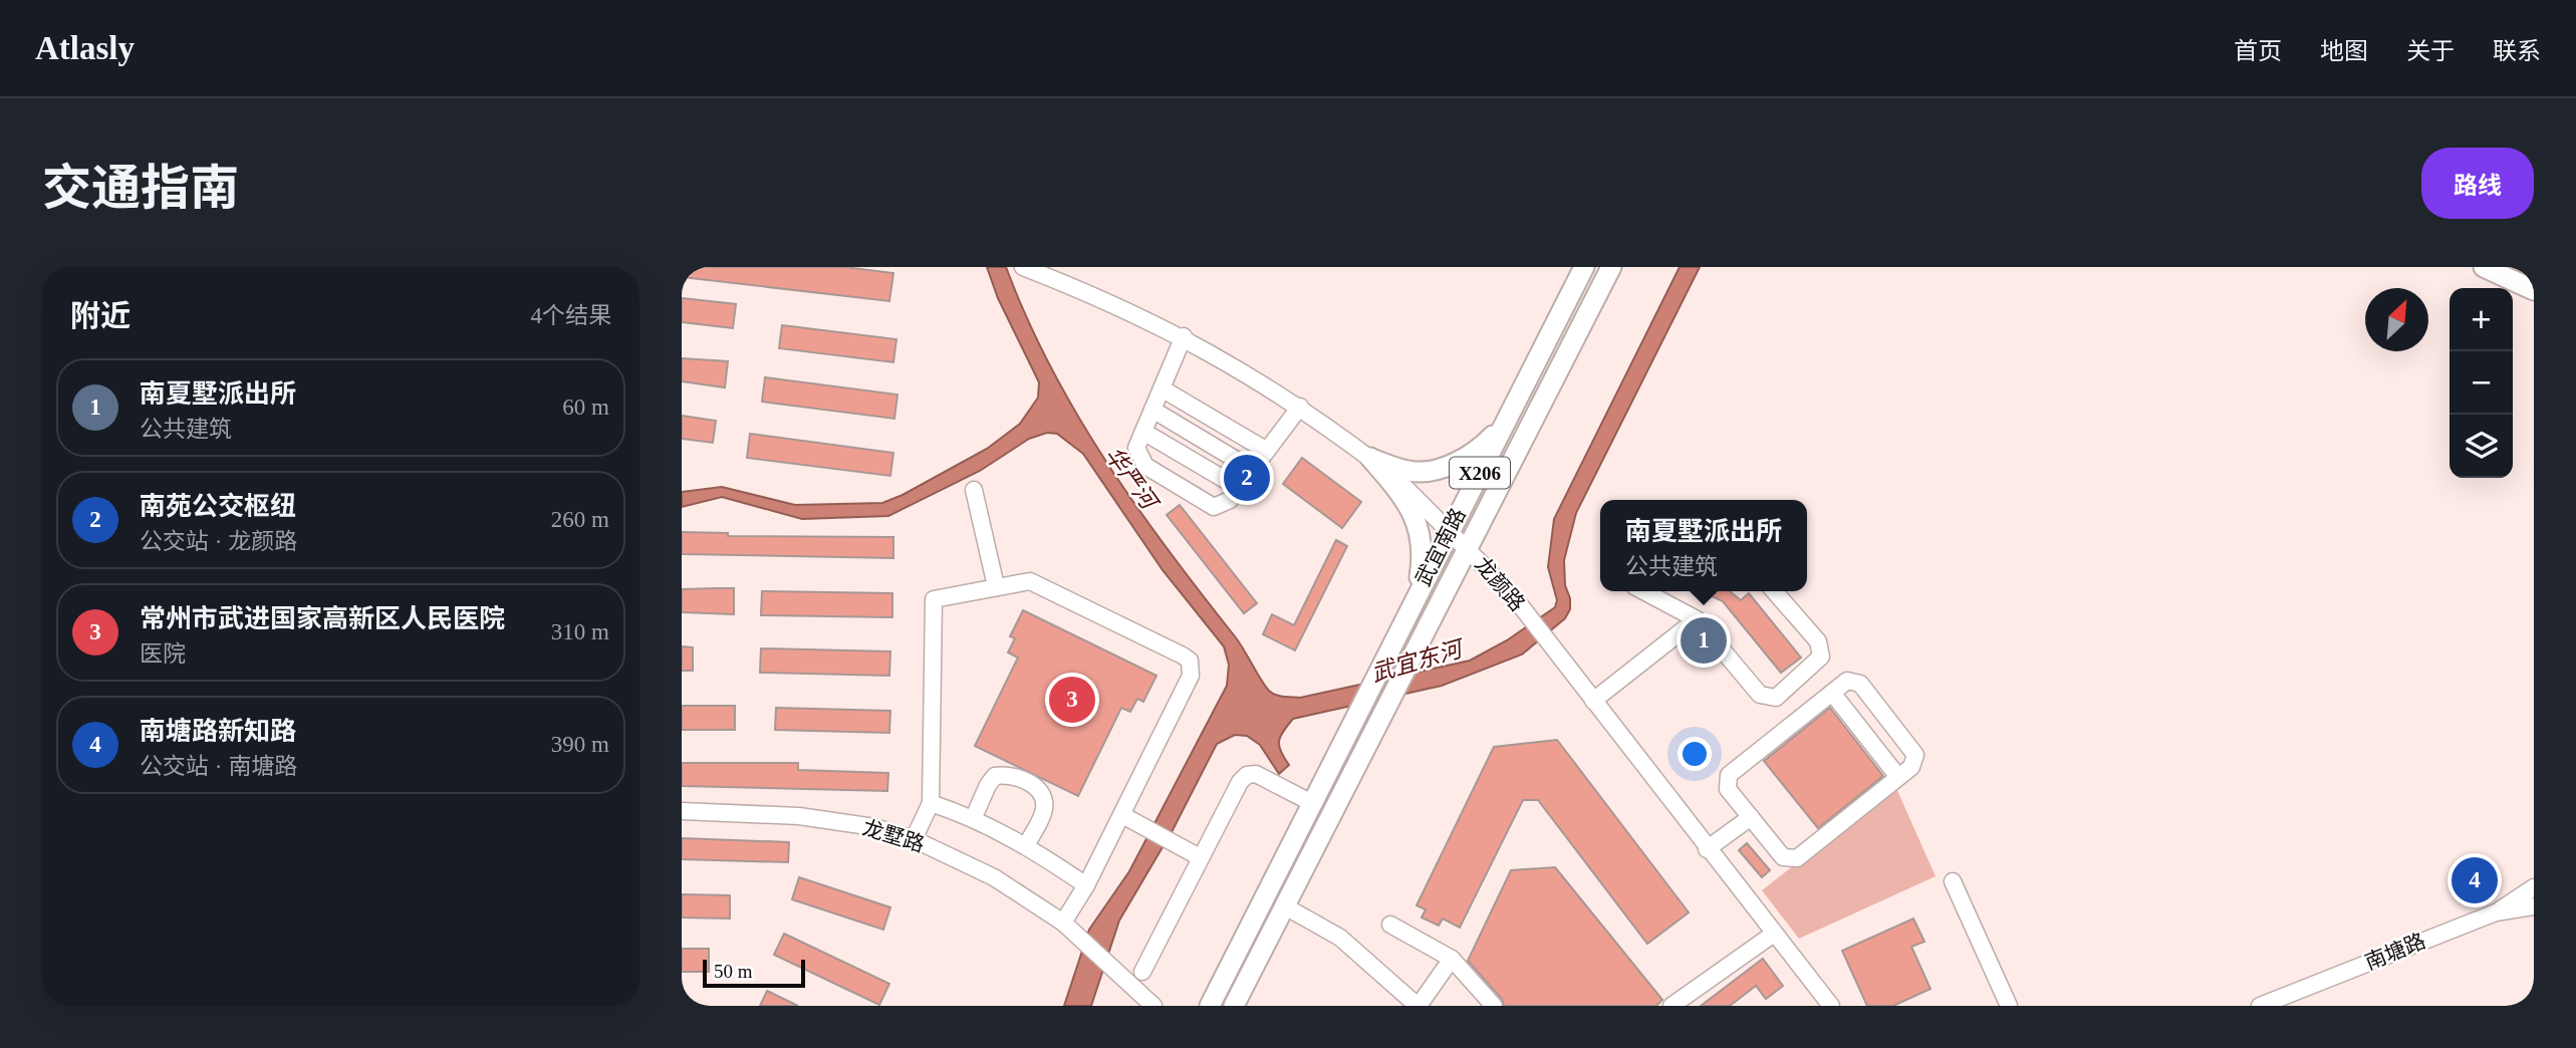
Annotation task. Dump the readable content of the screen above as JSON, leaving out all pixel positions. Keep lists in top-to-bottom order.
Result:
{
  "streets": {
    "main road": ["X206", "武宜南路"],
    "street": ["龙颜路", "龙墅路", "南塘路"]
  },
  "crossings": [
    ["X206", "武宜南路"],
    ["武宜南路", "龙颜路"]
  ],
  "water": ["华严河", "武宜东河"],
  "scale_bar": "50 m",
  "north": "top right",
  "page": {
    "header": "Atlasly",
    "nav": [
      "首页",
      "地图",
      "关于",
      "联系"
    ],
    "title": "交通指南",
    "buttons": "路线",
    "heading": ["附近", "4个结果"],
    "map_buttons": ["+", "−"],
    "list": [
      {
        "mark": "1",
        "name": "南夏墅派出所",
        "note": "公共建筑",
        "value": "60 m"
      },
      {
        "mark": "2",
        "name": "南苑公交枢纽",
        "note": "公交站 · 龙颜路",
        "value": "260 m"
      },
      {
        "mark": "3",
        "name": "常州市武进国家高新区人民医院",
        "note": "医院",
        "value": "310 m"
      },
      {
        "mark": "4",
        "name": "南塘路新知路",
        "note": "公交站 · 南塘路",
        "value": "390 m"
      }
    ],
    "pins": [
      "2",
      "1",
      "3",
      "4"
    ],
    "popup": ["南夏墅派出所", "公共建筑"],
    "scale": "50 m"
  }
}
